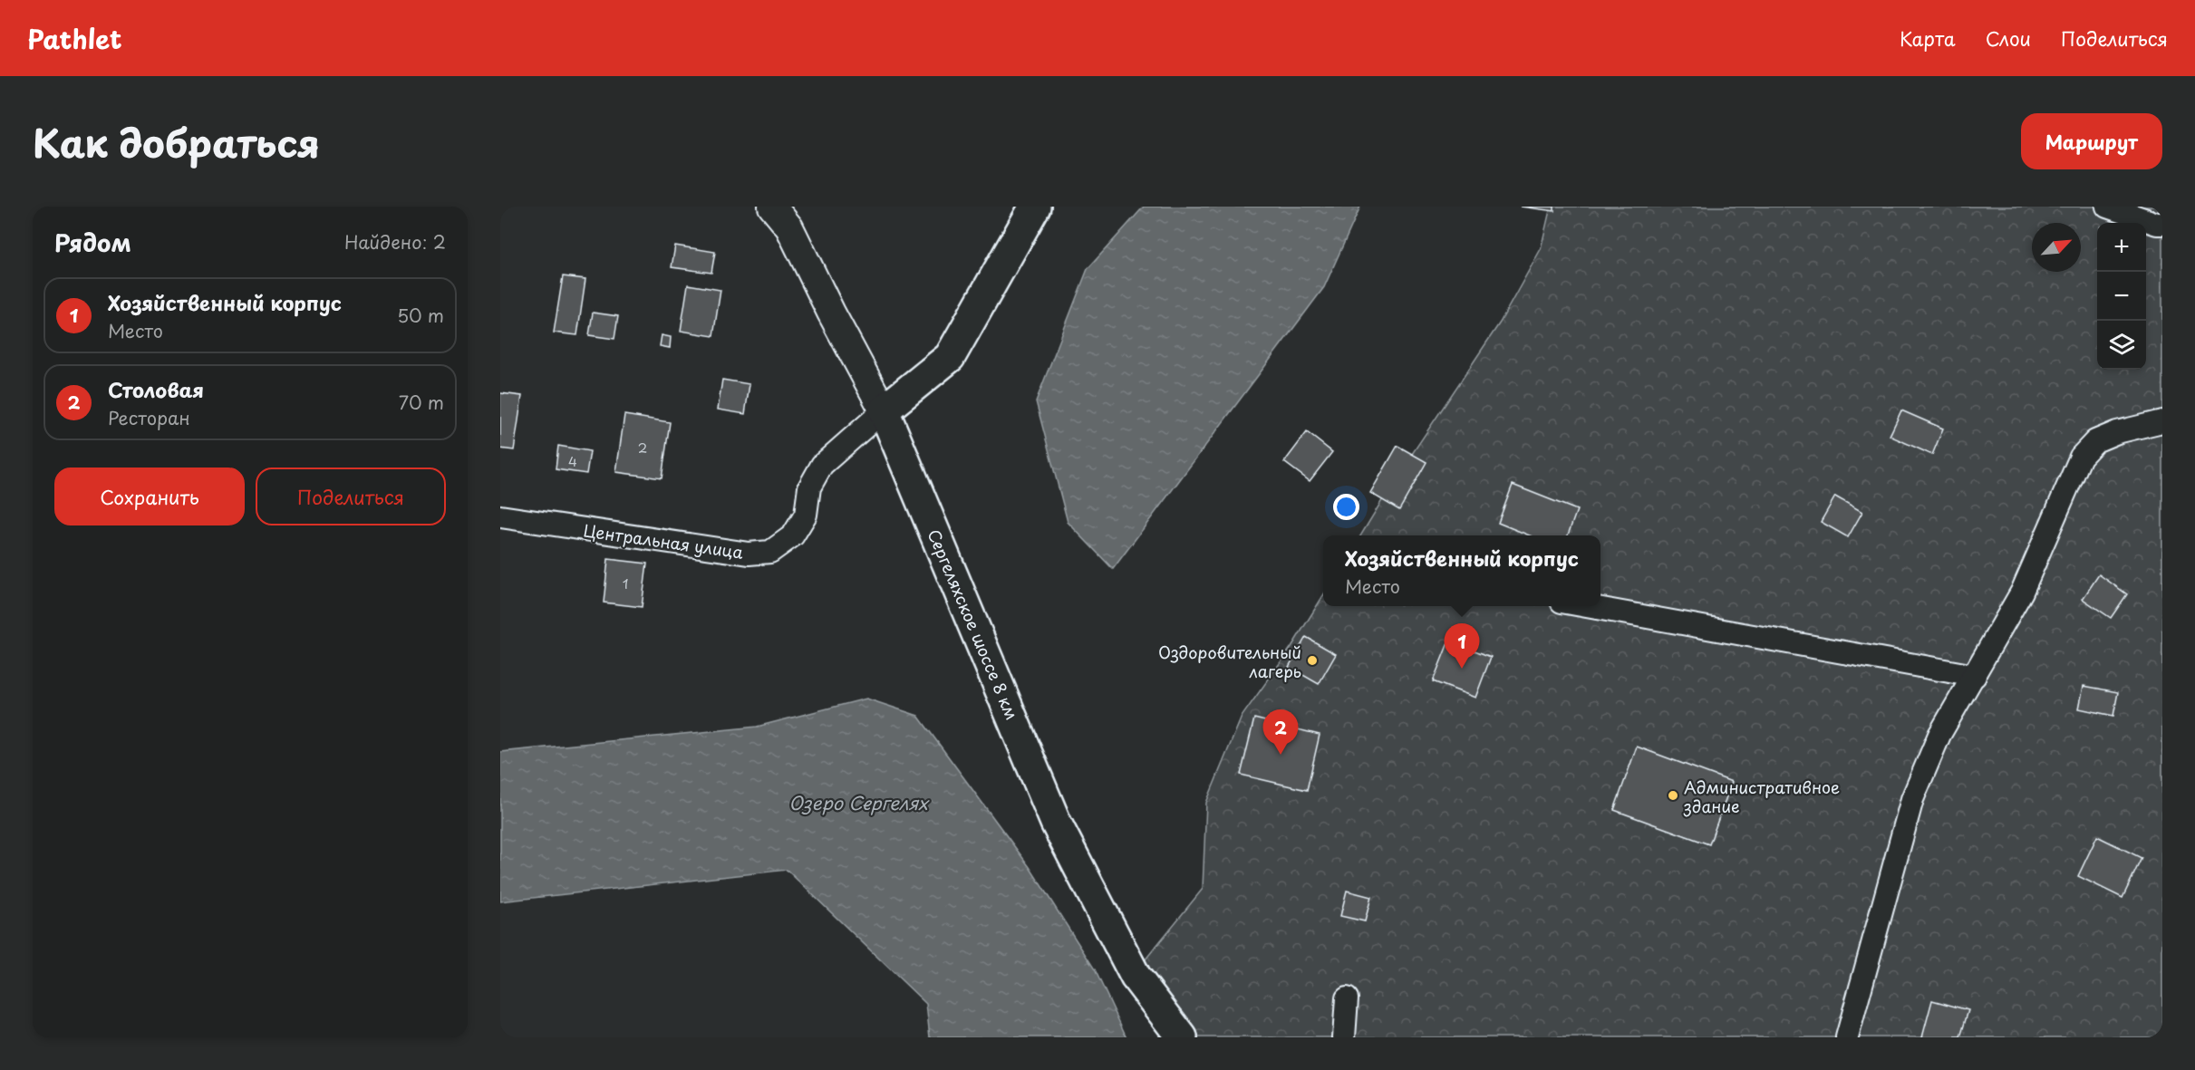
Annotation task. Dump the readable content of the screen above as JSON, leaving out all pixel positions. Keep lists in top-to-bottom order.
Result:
{
  "streets": {
    "main road": ["Сергеляхское шоссе 8 км"],
    "street": ["Центральная улица"]
  },
  "crossings": [
    ["Центральная улица", "Сергеляхское шоссе 8 км"]
  ],
  "water": ["Озеро Сергелях"],
  "places": ["Оздоровительный лагерь", "Административное здание"],
  "house_numbers": ["2", "4", "1"],
  "north": "top right",
  "page": {
    "header": "Pathlet",
    "nav": ["Карта", "Слои", "Поделиться"],
    "title": "Как добраться",
    "buttons": [
      "Маршрут",
      ["Сохранить", "Поделиться"]
    ],
    "heading": ["Рядом", "Найдено: 2"],
    "map_buttons": ["+", "−"],
    "list": [
      {
        "mark": "1",
        "name": "Хозяйственный корпус",
        "note": "Место",
        "value": "50 m"
      },
      {
        "mark": "2",
        "name": "Столовая",
        "note": "Ресторан",
        "value": "70 m"
      }
    ],
    "popup": ["Хозяйственный корпус", "Место"],
    "pins": ["1", "2"]
  }
}
